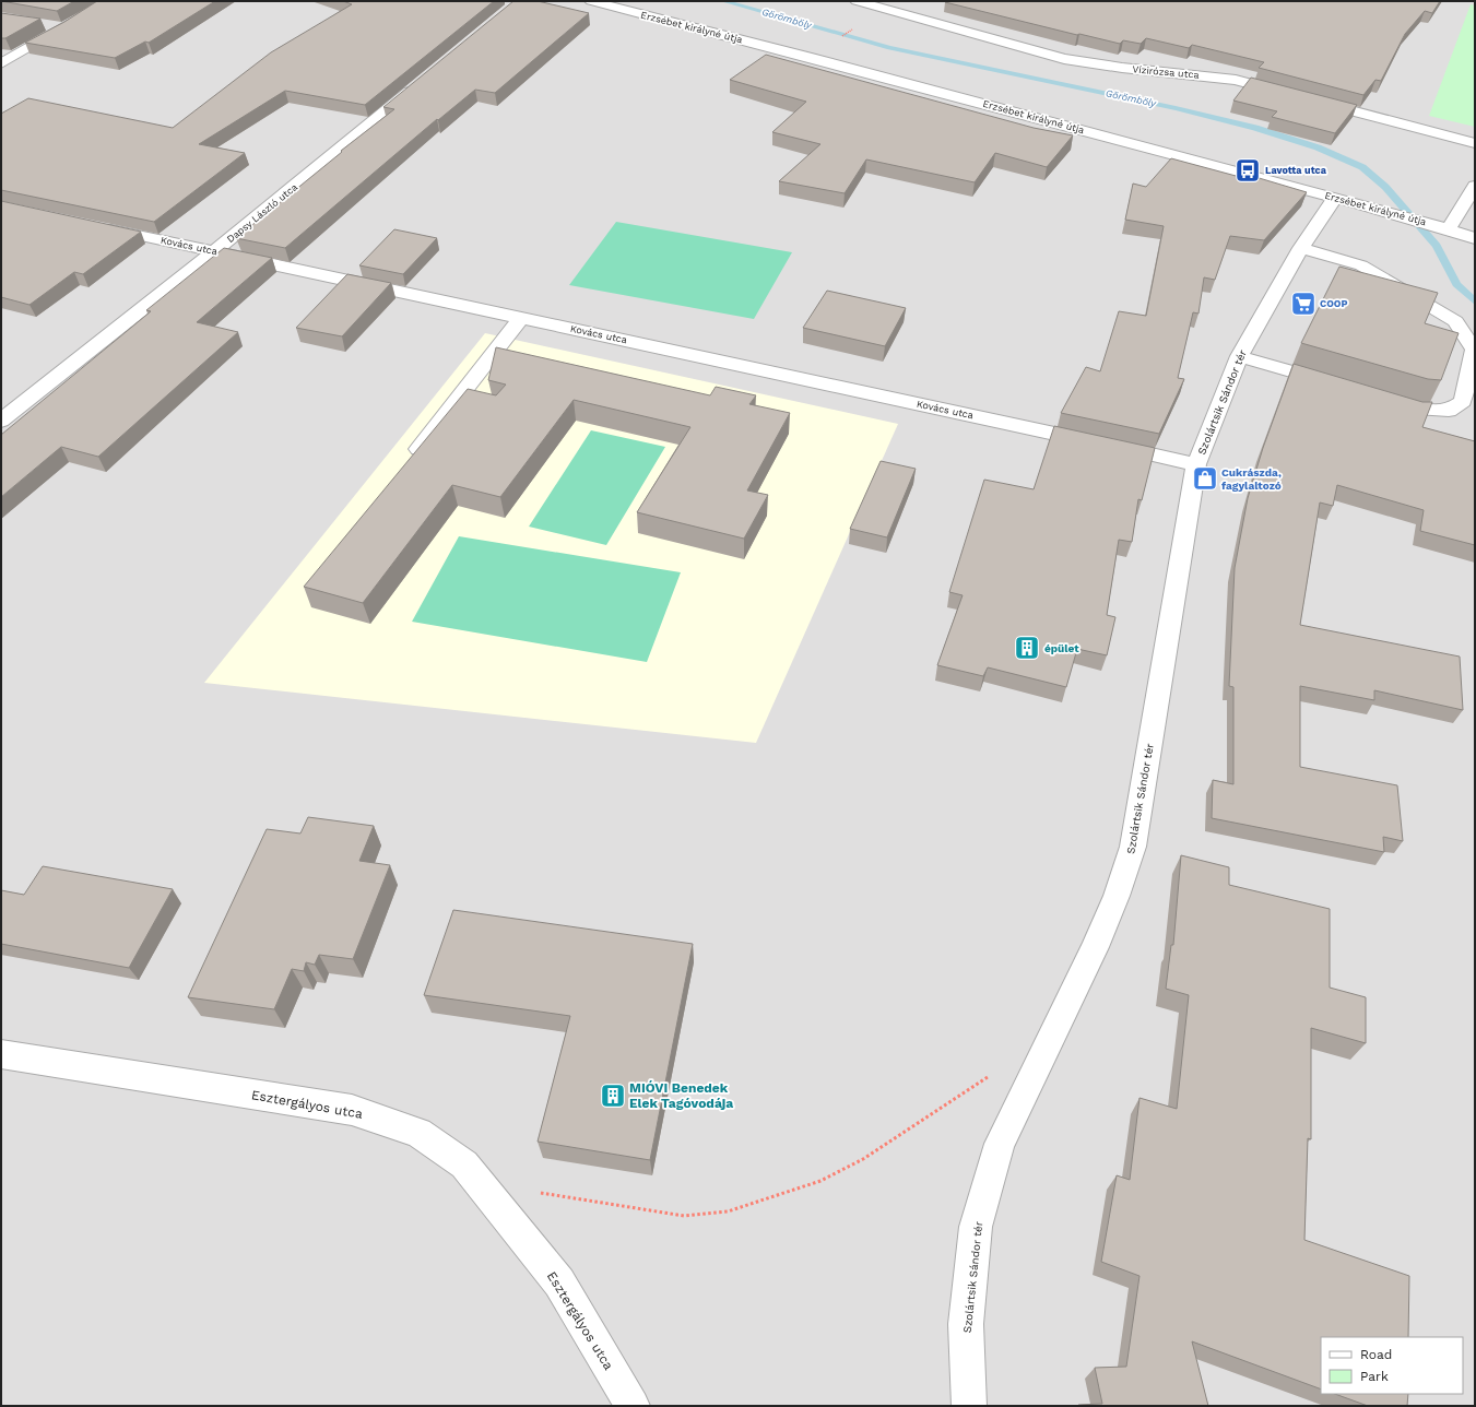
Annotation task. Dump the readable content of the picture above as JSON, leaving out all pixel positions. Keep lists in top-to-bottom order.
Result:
{
  "streets": {
    "street": [
      "Erzsébet királyné útja",
      "Vízirózsa utca",
      "Dapsy László utca",
      "Kovács utca",
      "Szolártsik Sándor tér",
      "Esztergályos utca"
    ]
  },
  "crossings": [
    ["Erzsébet királyné útja", "Szolártsik Sándor tér"],
    ["Dapsy László utca", "Kovács utca"],
    ["Kovács utca", "Szolártsik Sándor tér"]
  ],
  "water": ["Görömböly"],
  "places": {
    "bus stop": ["Lavotta utca"],
    "supermarket": ["COOP"],
    "shop": ["Cukrászda, fagylaltozó"],
    "building": ["épület", "MIÓVI Benedek Elek Tagóvodája"]
  },
  "legend": ["Road", "Park"]
}
